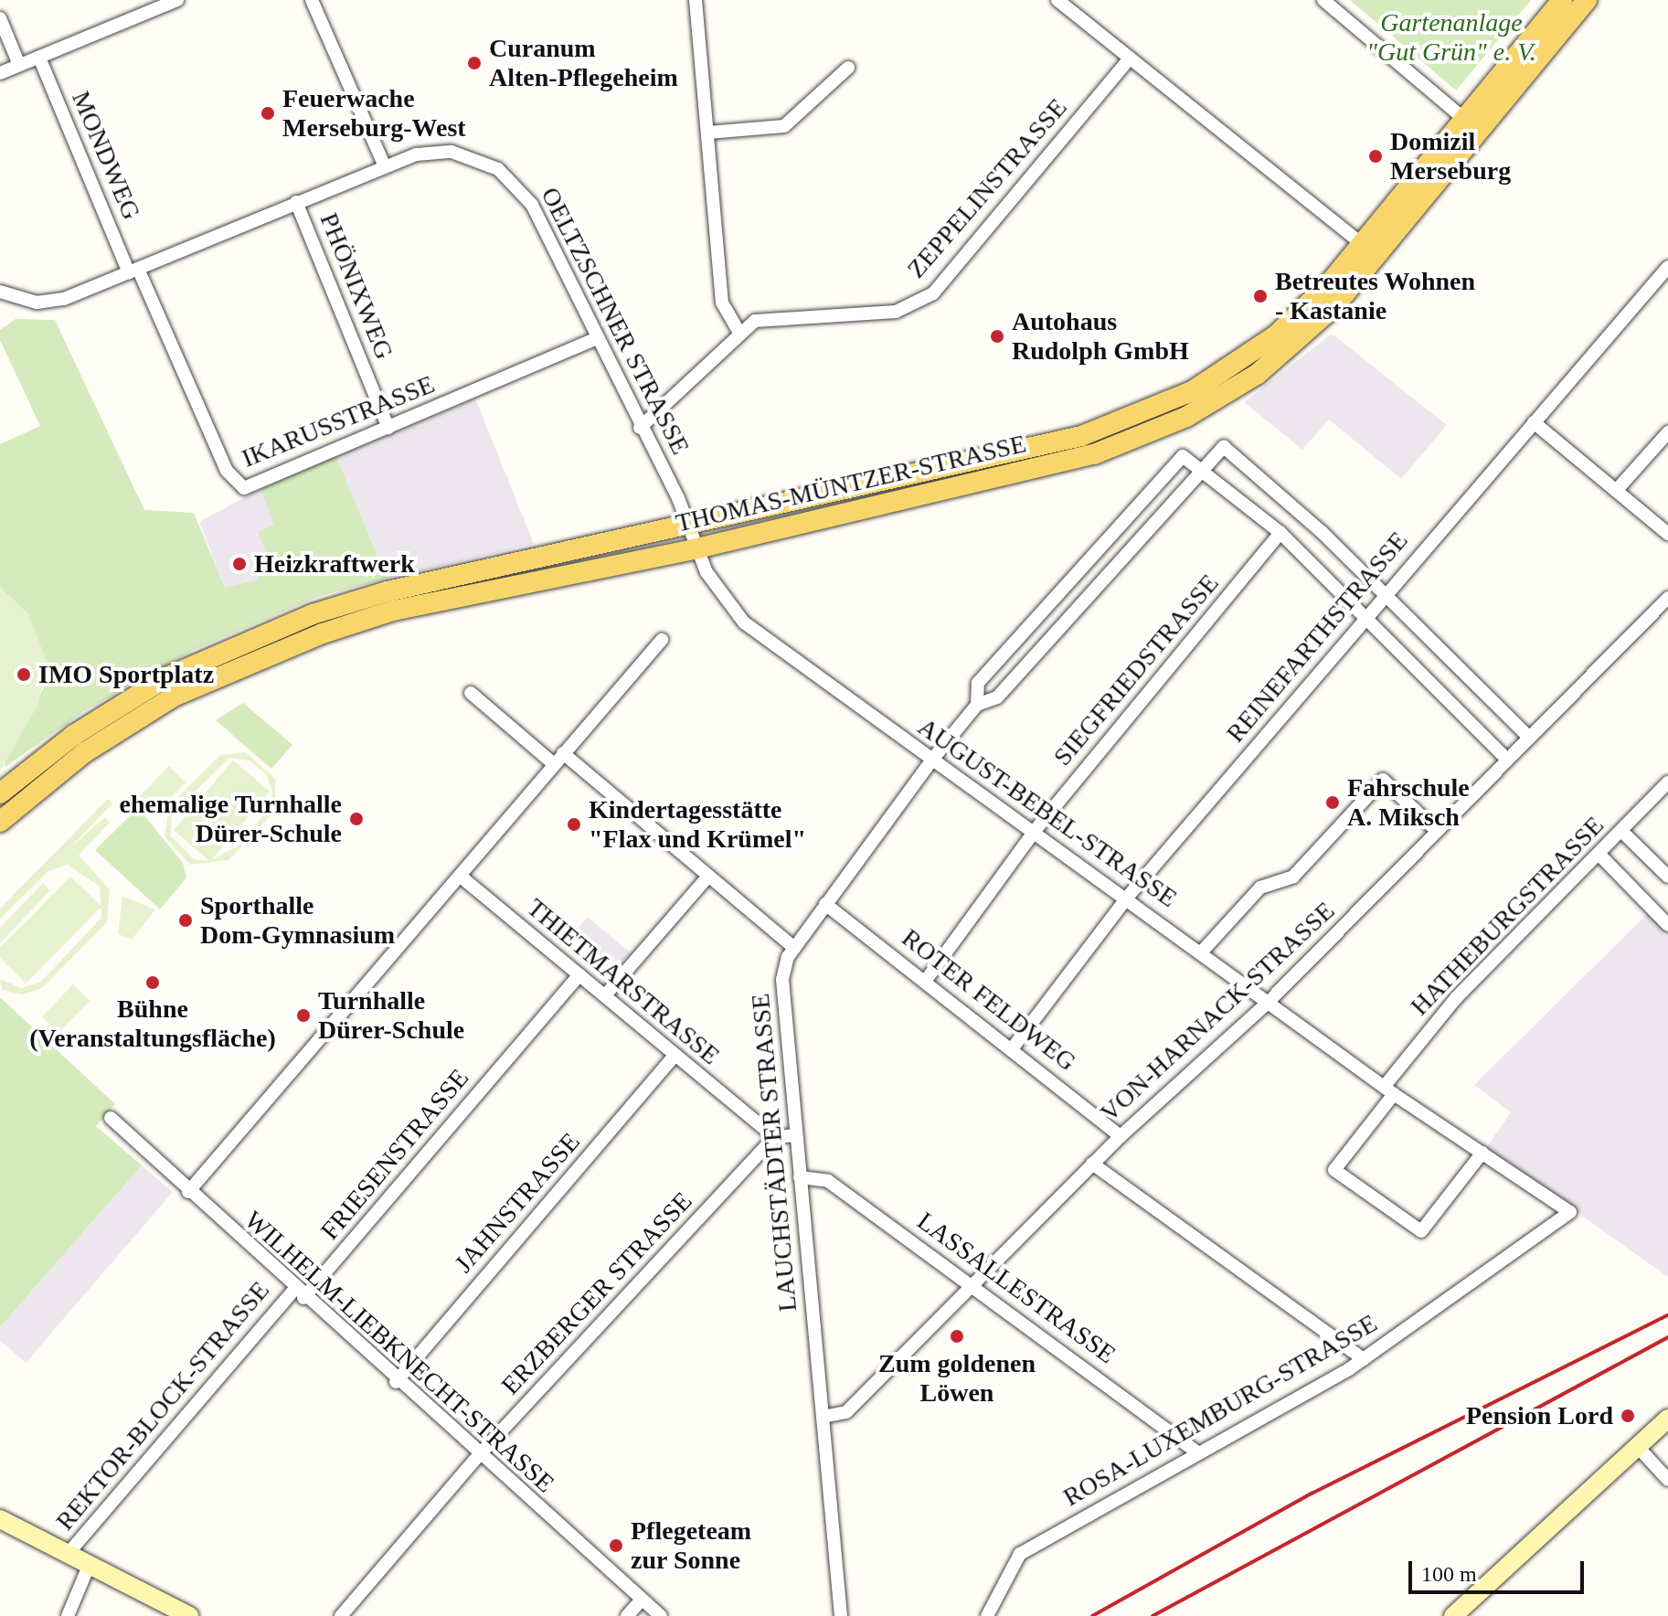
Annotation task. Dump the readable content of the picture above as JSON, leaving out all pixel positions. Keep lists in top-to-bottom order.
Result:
{
  "streets": {
    "main road": ["THOMAS-MÜNTZER-STRASSE"],
    "street": [
      "MONDWEG",
      "ZEPPELINSTRASSE",
      "PHÖNIXWEG",
      "OELTZSCHNER STRASSE",
      "IKARUSSTRASSE",
      "REINEFARTHSTRASSE",
      "SIEGFRIEDSTRASSE",
      "AUGUST-BEBEL-STRASSE",
      "HATHEBURGSTRASSE",
      "THIETMARSTRASSE",
      "ROTER FELDWEG",
      "VON-HARNACK-STRASSE",
      "LAUCHSTÄDTER STRASSE",
      "FRIESENSTRASSE",
      "JAHNSTRASSE",
      "LASSALLESTRASSE",
      "ERZBERGER STRASSE",
      "WILHELM-LIEBKNECHT-STRASSE",
      "REKTOR-BLOCK-STRASSE",
      "ROSA-LUXEMBURG-STRASSE"
    ]
  },
  "crossings": [
    ["MONDWEG", "OELTZSCHNER STRASSE"],
    ["MONDWEG", "IKARUSSTRASSE"],
    ["ZEPPELINSTRASSE", "OELTZSCHNER STRASSE"],
    ["PHÖNIXWEG", "OELTZSCHNER STRASSE"],
    ["PHÖNIXWEG", "IKARUSSTRASSE"],
    ["OELTZSCHNER STRASSE", "IKARUSSTRASSE"],
    ["OELTZSCHNER STRASSE", "THOMAS-MÜNTZER-STRASSE"],
    ["OELTZSCHNER STRASSE", "AUGUST-BEBEL-STRASSE"],
    ["THOMAS-MÜNTZER-STRASSE", "AUGUST-BEBEL-STRASSE"],
    ["REINEFARTHSTRASSE", "AUGUST-BEBEL-STRASSE"],
    ["REINEFARTHSTRASSE", "ROTER FELDWEG"],
    ["SIEGFRIEDSTRASSE", "AUGUST-BEBEL-STRASSE"],
    ["SIEGFRIEDSTRASSE", "ROTER FELDWEG"],
    ["AUGUST-BEBEL-STRASSE", "HATHEBURGSTRASSE"],
    ["AUGUST-BEBEL-STRASSE", "VON-HARNACK-STRASSE"],
    ["AUGUST-BEBEL-STRASSE", "LAUCHSTÄDTER STRASSE"],
    ["AUGUST-BEBEL-STRASSE", "ROSA-LUXEMBURG-STRASSE"],
    ["THIETMARSTRASSE", "FRIESENSTRASSE"],
    ["THIETMARSTRASSE", "JAHNSTRASSE"],
    ["THIETMARSTRASSE", "ERZBERGER STRASSE"],
    ["ROTER FELDWEG", "VON-HARNACK-STRASSE"],
    ["ROTER FELDWEG", "LAUCHSTÄDTER STRASSE"],
    ["VON-HARNACK-STRASSE", "LAUCHSTÄDTER STRASSE"],
    ["VON-HARNACK-STRASSE", "LASSALLESTRASSE"],
    ["LAUCHSTÄDTER STRASSE", "LASSALLESTRASSE"],
    ["FRIESENSTRASSE", "WILHELM-LIEBKNECHT-STRASSE"],
    ["FRIESENSTRASSE", "REKTOR-BLOCK-STRASSE"],
    ["JAHNSTRASSE", "WILHELM-LIEBKNECHT-STRASSE"],
    ["LASSALLESTRASSE", "ROSA-LUXEMBURG-STRASSE"],
    ["ERZBERGER STRASSE", "WILHELM-LIEBKNECHT-STRASSE"],
    ["WILHELM-LIEBKNECHT-STRASSE", "REKTOR-BLOCK-STRASSE"]
  ],
  "parks": ["Gartenanlage \"Gut Grün\" e. V."],
  "places": [
    "Curanum Alten-Pflegeheim",
    "Feuerwache Merseburg-West",
    "Domizil Merseburg",
    "Betreutes Wohnen - Kastanie",
    "Autohaus Rudolph GmbH",
    "Heizkraftwerk",
    "IMO Sportplatz",
    "Fahrschule A. Miksch",
    "ehemalige Turnhalle Dürer-Schule",
    "Kindertagesstätte \"Flax und Krümel\"",
    "Sporthalle Dom-Gymnasium",
    "Bühne (Veranstaltungsfläche)",
    "Turnhalle Dürer-Schule",
    "Zum goldenen Löwen",
    "Pension Lord",
    "Pflegeteam zur Sonne"
  ],
  "scale_bar": "100 m"
}
